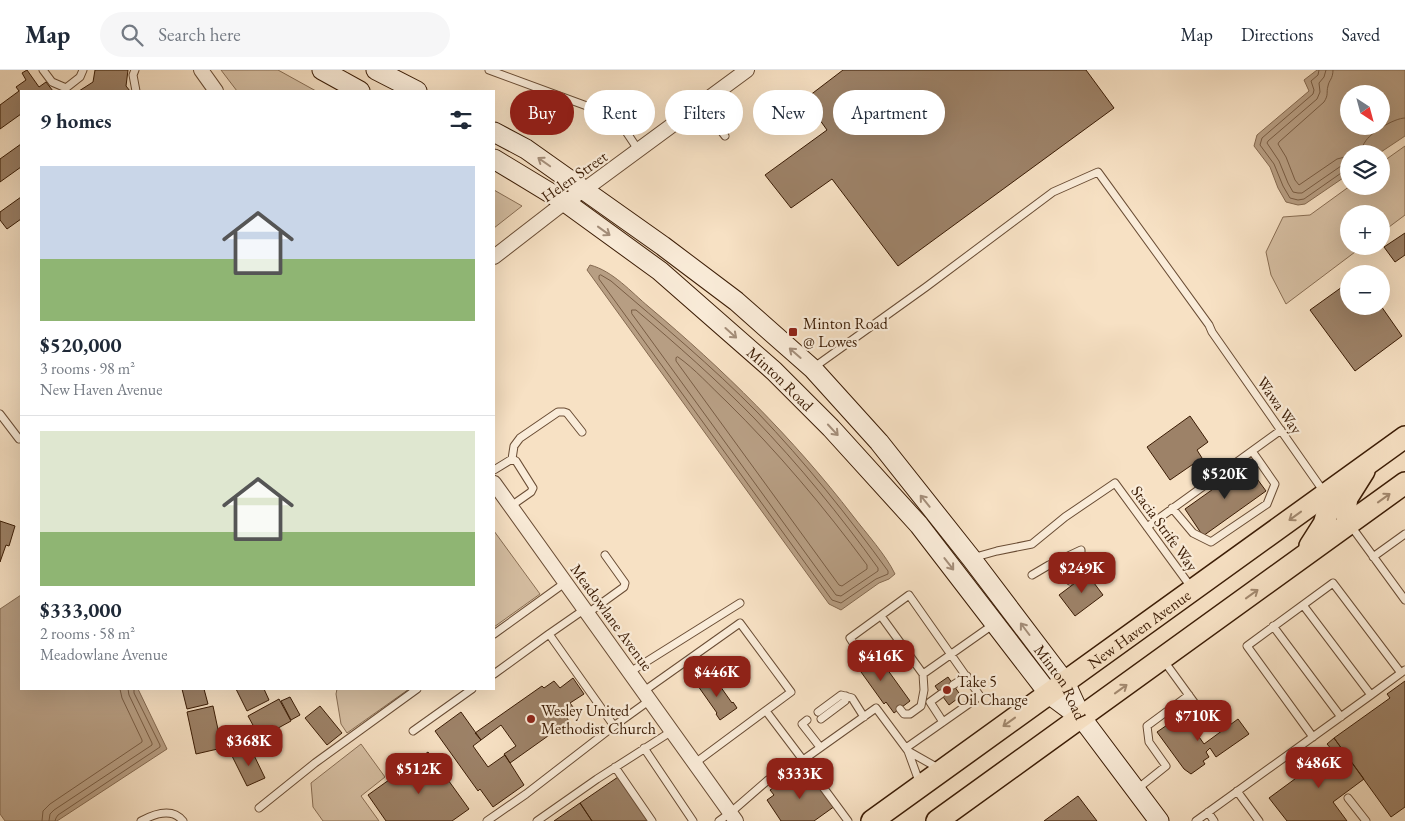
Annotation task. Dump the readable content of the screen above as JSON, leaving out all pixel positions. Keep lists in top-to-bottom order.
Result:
{
  "streets": {
    "main road": ["Minton Road", "New Haven Avenue"],
    "street": ["Helen Street", "Meadowlane Avenue"],
    "lane": ["Wawa Way", "Stacia Strife Way"]
  },
  "crossings": [
    ["Helen Street", "Minton Road"],
    ["Minton Road", "Wawa Way"],
    ["Minton Road", "Stacia Strife Way"],
    ["Minton Road", "New Haven Avenue"],
    ["Wawa Way", "New Haven Avenue"],
    ["Stacia Strife Way", "New Haven Avenue"]
  ],
  "places": {
    "transit": ["Minton Road @ Lowes"],
    "other": ["Take 5 Oil Change", "Wesley United Methodist Church"]
  },
  "north": "bottom right",
  "page": {
    "header": "Map",
    "search": "Search here",
    "nav": ["Map", "Directions", "Saved"],
    "map_buttons": ["+", "−"],
    "chip": [
      "Buy",
      "Rent",
      "Filters",
      "New",
      "Apartment"
    ],
    "heading": "9 homes",
    "list": [
      {
        "name": "$520,000",
        "note": "3 rooms · 98 m² · New Haven Avenue"
      },
      {
        "name": "$333,000",
        "note": "2 rooms · 58 m² · Meadowlane Avenue"
      }
    ],
    "price": [
      "$520K",
      "$249K",
      "$416K",
      "$446K",
      "$710K",
      "$368K",
      "$486K",
      "$512K",
      "$333K"
    ]
  }
}
